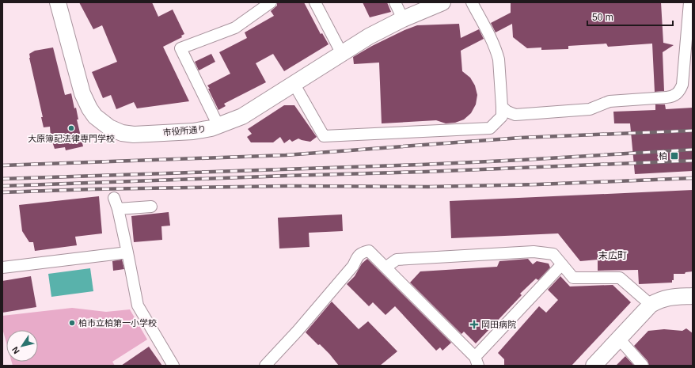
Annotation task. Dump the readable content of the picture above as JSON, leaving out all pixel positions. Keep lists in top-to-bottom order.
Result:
{
  "streets": {
    "street": ["市役所通り"]
  },
  "districts": ["末広町"],
  "places": {
    "other": ["大原簿記法律専門学校", "柏市立柏第一小学校"],
    "transit": ["柏"],
    "health": ["岡田病院"]
  },
  "scale_bar": "50 m",
  "north": "bottom left"
}
